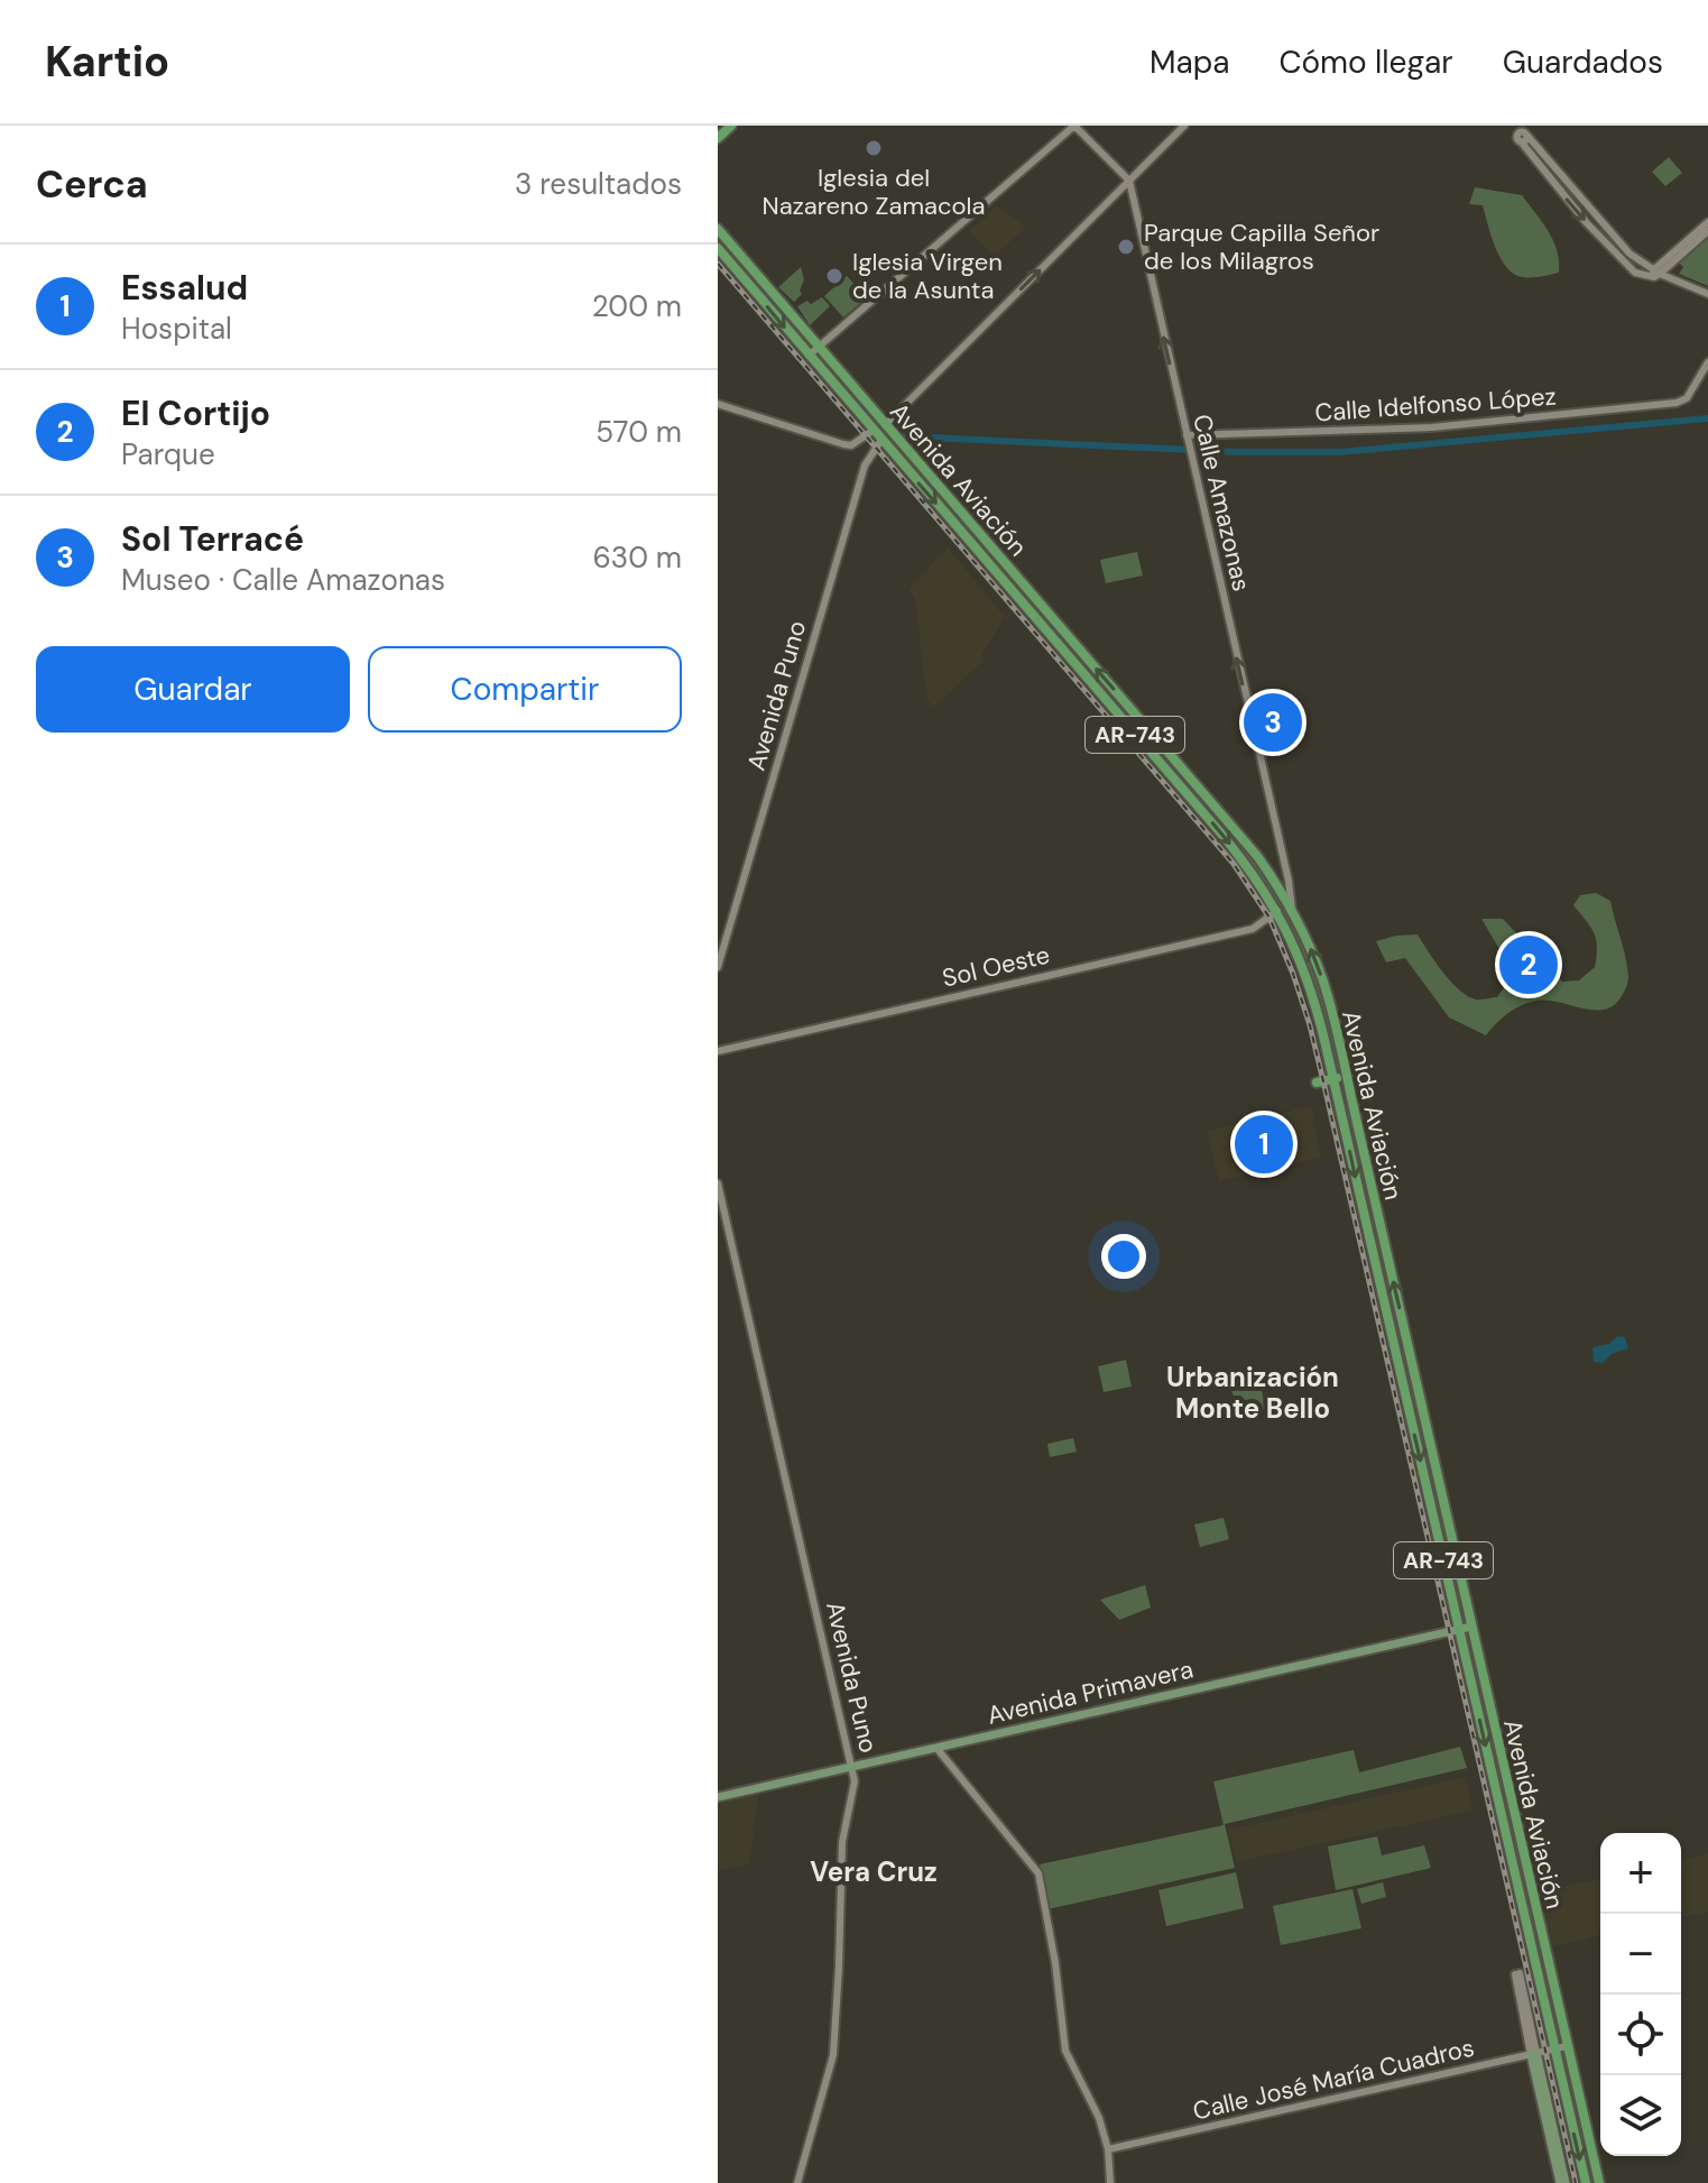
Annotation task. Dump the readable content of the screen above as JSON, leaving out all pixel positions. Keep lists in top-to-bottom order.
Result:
{
  "streets": {
    "main road": ["Avenida Aviación", "AR-743", "Avenida Primavera"],
    "street": [
      "Calle Idelfonso López",
      "Calle Amazonas",
      "Avenida Puno",
      "Sol Oeste",
      "Calle José María Cuadros"
    ]
  },
  "crossings": [
    ["Calle Idelfonso López", "Calle Amazonas"],
    ["Avenida Aviación", "Calle Amazonas"],
    ["Avenida Aviación", "Avenida Puno"],
    ["Avenida Aviación", "Sol Oeste"],
    ["Avenida Aviación", "Avenida Primavera"],
    ["Avenida Aviación", "Calle José María Cuadros"],
    ["Avenida Puno", "Avenida Primavera"]
  ],
  "one_way": ["Calle Amazonas"],
  "districts": ["Urbanización Monte Bello", "Vera Cruz"],
  "places": ["Iglesia del Nazareno Zamacola", "Parque Capilla Señor de los Milagros", "Iglesia Virgen de la Asunta"],
  "page": {
    "header": "Kartio",
    "nav": ["Mapa", "Cómo llegar", "Guardados"],
    "heading": ["Cerca", "3 resultados"],
    "list": [
      {
        "mark": "1",
        "name": "Essalud",
        "note": "Hospital",
        "value": "200 m"
      },
      {
        "mark": "2",
        "name": "El Cortijo",
        "note": "Parque",
        "value": "570 m"
      },
      {
        "mark": "3",
        "name": "Sol Terracé",
        "note": "Museo · Calle Amazonas",
        "value": "630 m"
      }
    ],
    "buttons": ["Guardar", "Compartir"],
    "pins": ["3", "2", "1"],
    "map_buttons": ["+", "−"]
  }
}
